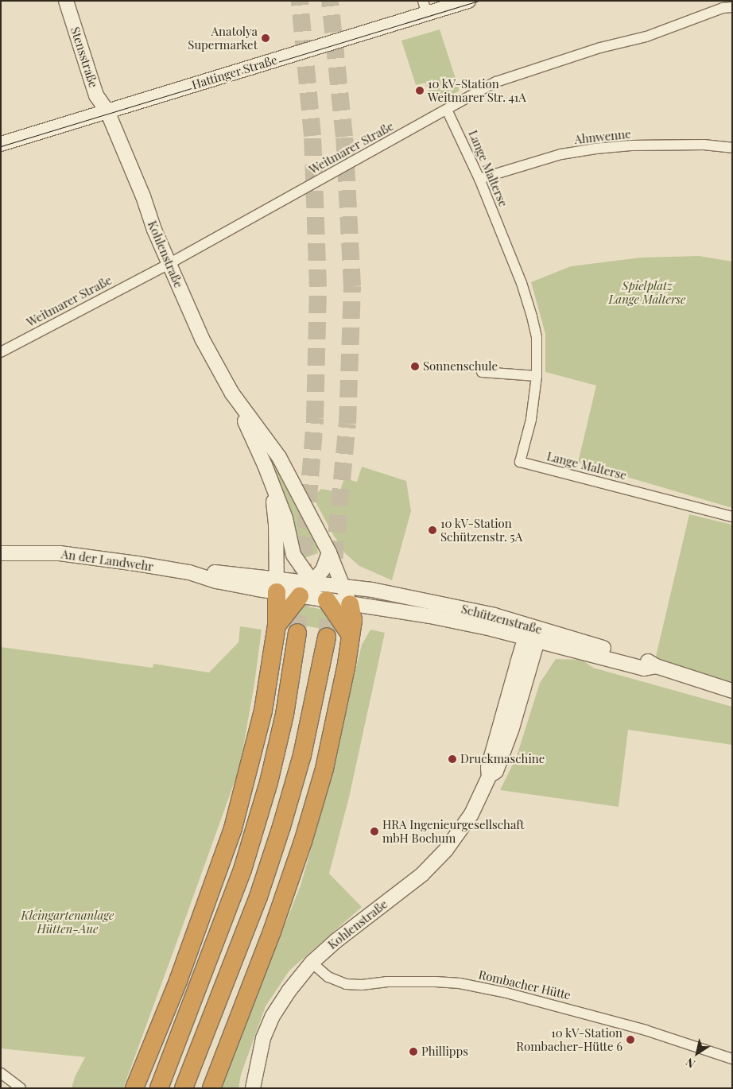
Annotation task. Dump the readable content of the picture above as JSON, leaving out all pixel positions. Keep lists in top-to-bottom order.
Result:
{
  "streets": {
    "street": [
      "Stensstraße",
      "Hattinger Straße",
      "Ahnwenne",
      "Weitmarer Straße",
      "Lange Malterse",
      "Kohlenstraße",
      "An der Landwehr",
      "Schützenstraße",
      "Rombacher Hütte"
    ]
  },
  "crossings": [
    ["Stensstraße", "Hattinger Straße"],
    ["Stensstraße", "Kohlenstraße"],
    ["Hattinger Straße", "Kohlenstraße"],
    ["Ahnwenne", "Lange Malterse"],
    ["Weitmarer Straße", "Lange Malterse"],
    ["Weitmarer Straße", "Kohlenstraße"],
    ["Kohlenstraße", "An der Landwehr"],
    ["Kohlenstraße", "Schützenstraße"],
    ["Kohlenstraße", "Rombacher Hütte"],
    ["An der Landwehr", "Schützenstraße"]
  ],
  "parks": ["Spielplatz Lange Malterse", "Kleingartenanlage Hütten-Aue"],
  "places": [
    "Anatolya Supermarket",
    "10 kV-Station Weitmarer Str. 41A",
    "Sonnenschule",
    "10 kV-Station Schützenstr. 5A",
    "Druckmaschine",
    "HRA Ingenieurgesellschaft mbH Bochum",
    "10 kV-Station Rombacher-Hütte 6",
    "Phillipps"
  ],
  "north": "bottom left"
}
